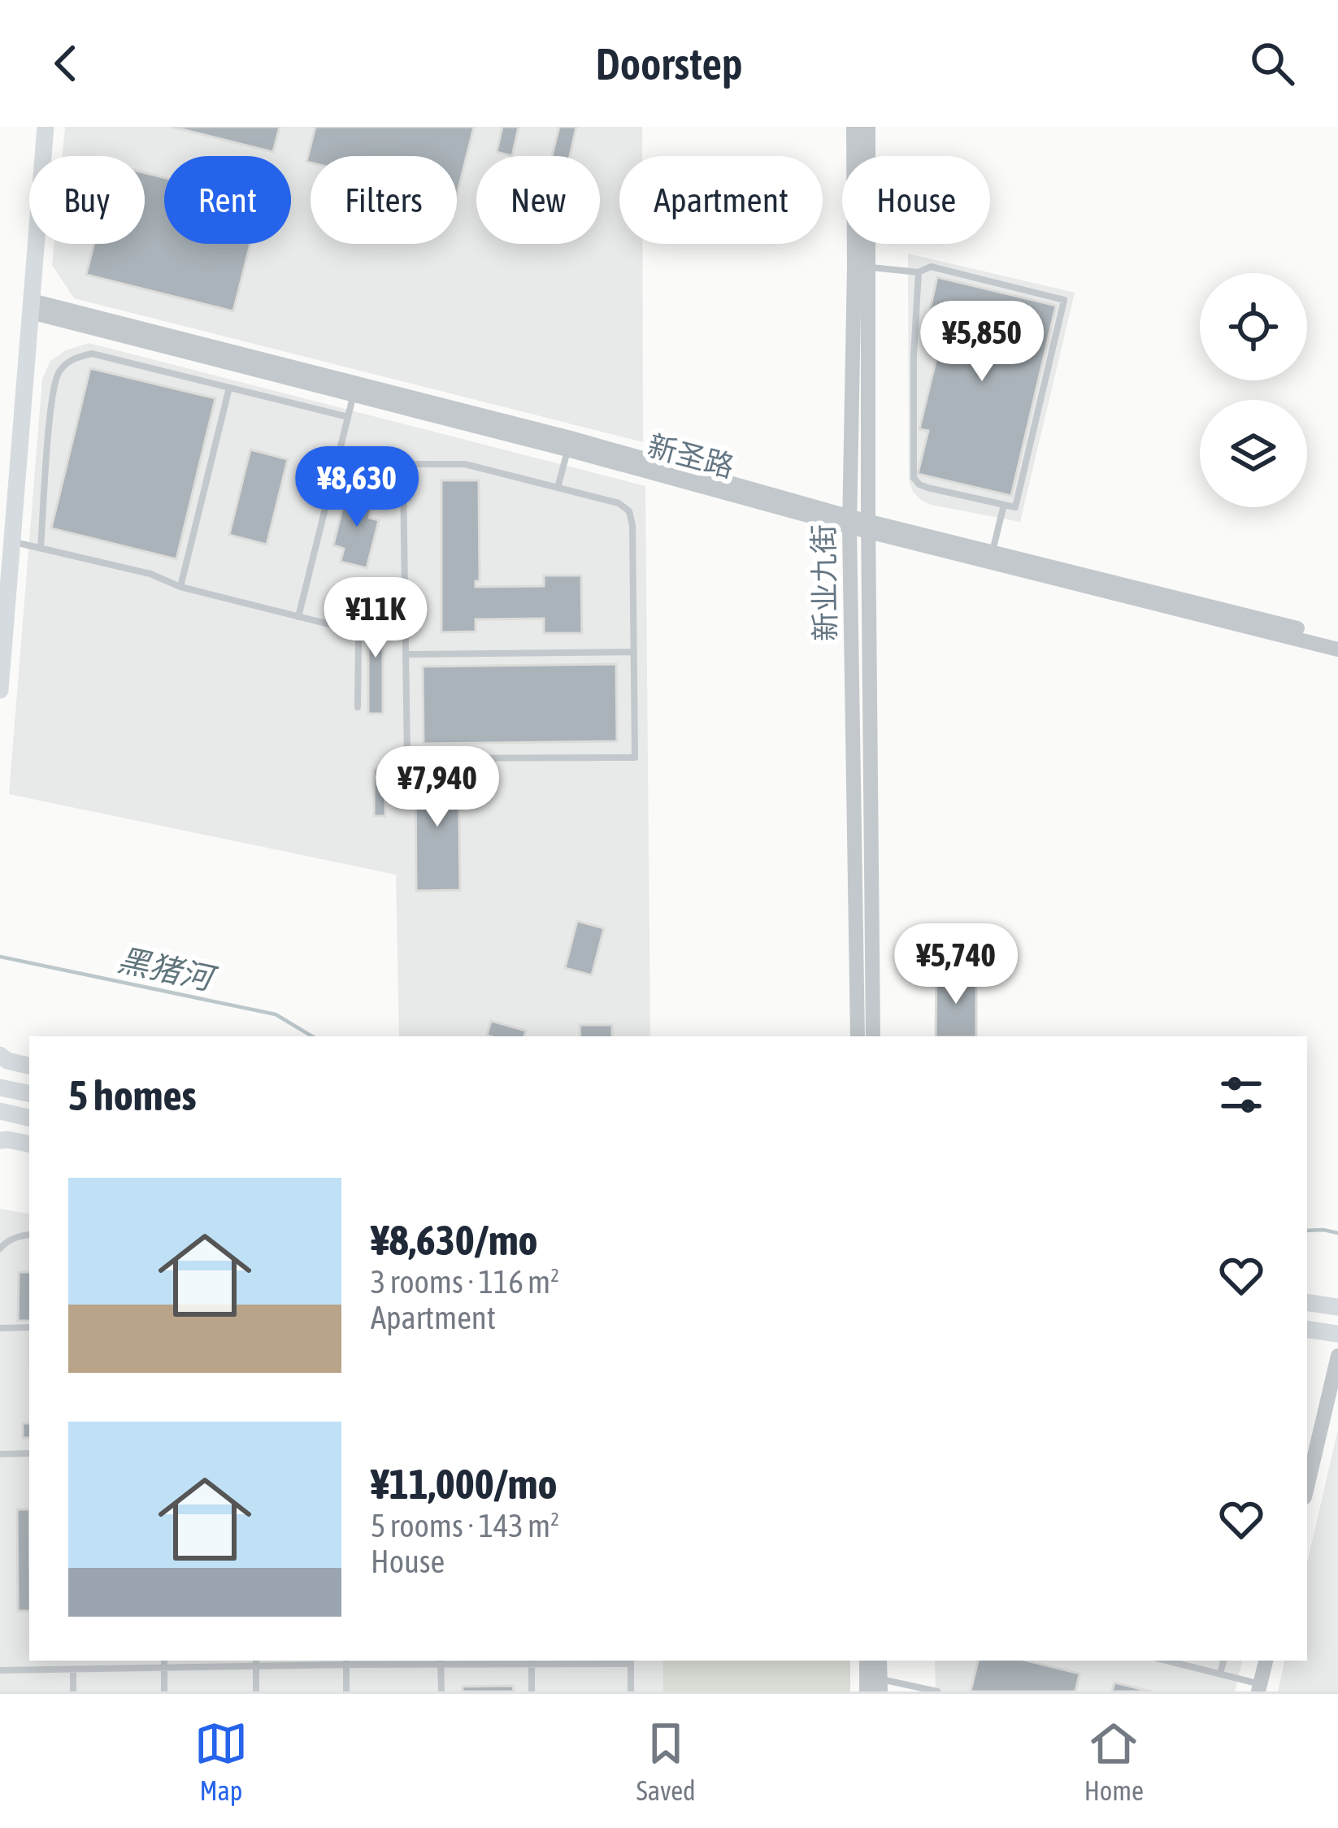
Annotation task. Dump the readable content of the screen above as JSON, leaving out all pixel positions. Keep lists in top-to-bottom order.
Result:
{
  "streets": {
    "street": ["新圣路", "新业九街"]
  },
  "crossings": [
    ["新圣路", "新业九街"]
  ],
  "water": ["黑猪河"],
  "page": {
    "header": "Doorstep",
    "chip": [
      "Buy",
      "Rent",
      "Filters",
      "New",
      "Apartment",
      "House"
    ],
    "price": [
      "¥5,850",
      "¥8,630",
      "¥11K",
      "¥7,940",
      "¥5,740"
    ],
    "heading": "5 homes",
    "list": [
      {
        "name": "¥8,630/mo",
        "note": "3 rooms · 116 m² · Apartment"
      },
      {
        "name": "¥11,000/mo",
        "note": "5 rooms · 143 m² · House"
      }
    ],
    "tabs": ["Map", "Saved", "Home"]
  }
}
